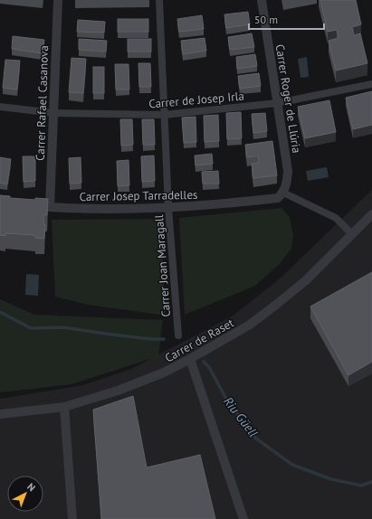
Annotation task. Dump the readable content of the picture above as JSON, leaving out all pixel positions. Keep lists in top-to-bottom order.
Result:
{
  "streets": {
    "street": [
      "Carrer Roger de Llúria",
      "Carrer de Josep Irla",
      "Carrer Rafael Casanova",
      "Carrer Josep Tarradelles",
      "Carrer Joan Maragall",
      "Carrer de Raset"
    ]
  },
  "crossings": [
    ["Carrer Roger de Llúria", "Carrer de Josep Irla"],
    ["Carrer Roger de Llúria", "Carrer Josep Tarradelles"],
    ["Carrer de Josep Irla", "Carrer Rafael Casanova"],
    ["Carrer de Josep Irla", "Carrer Joan Maragall"],
    ["Carrer Rafael Casanova", "Carrer Josep Tarradelles"],
    ["Carrer Josep Tarradelles", "Carrer Joan Maragall"]
  ],
  "water": ["Riu Güell"],
  "scale_bar": "50 m",
  "north": "top right"
}
